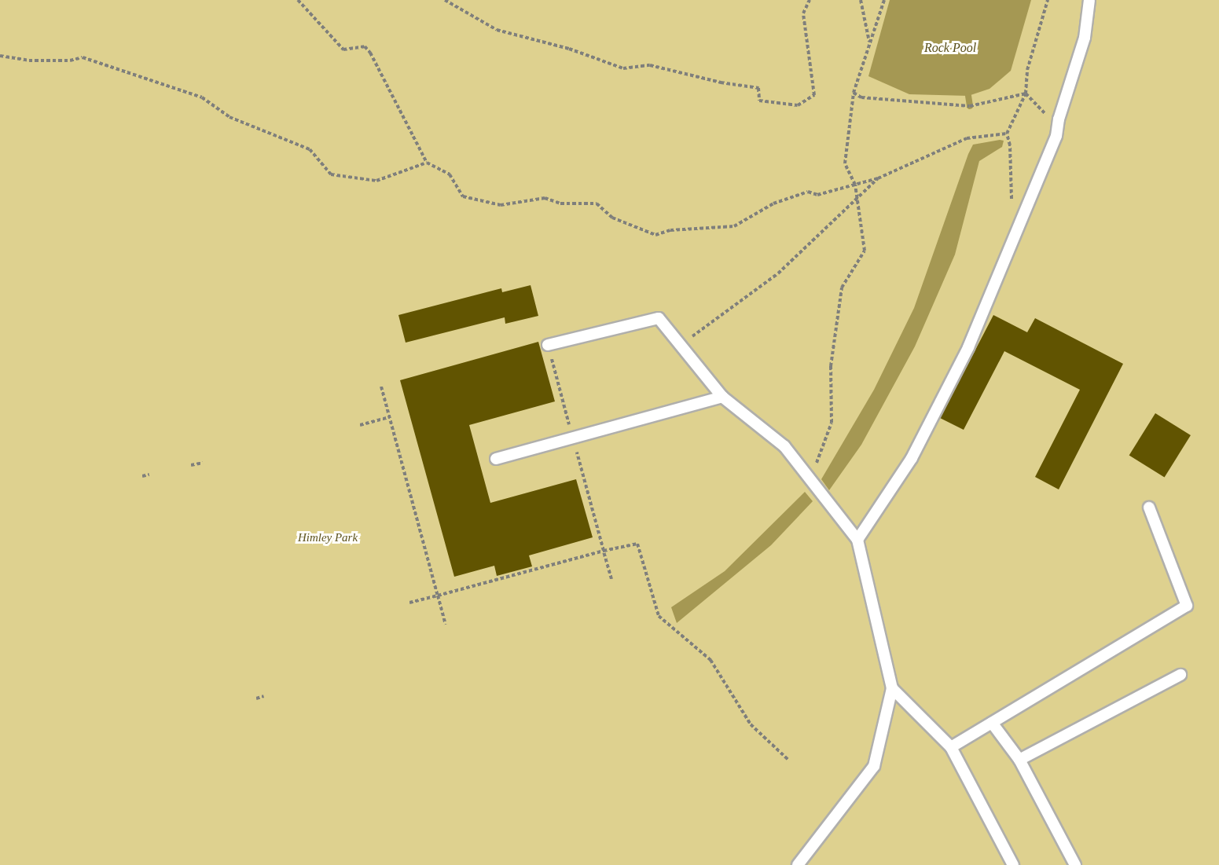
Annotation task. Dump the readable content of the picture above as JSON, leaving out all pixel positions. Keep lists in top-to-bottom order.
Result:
{
  "water": ["Rock Pool"],
  "parks": ["Himley Park"]
}
